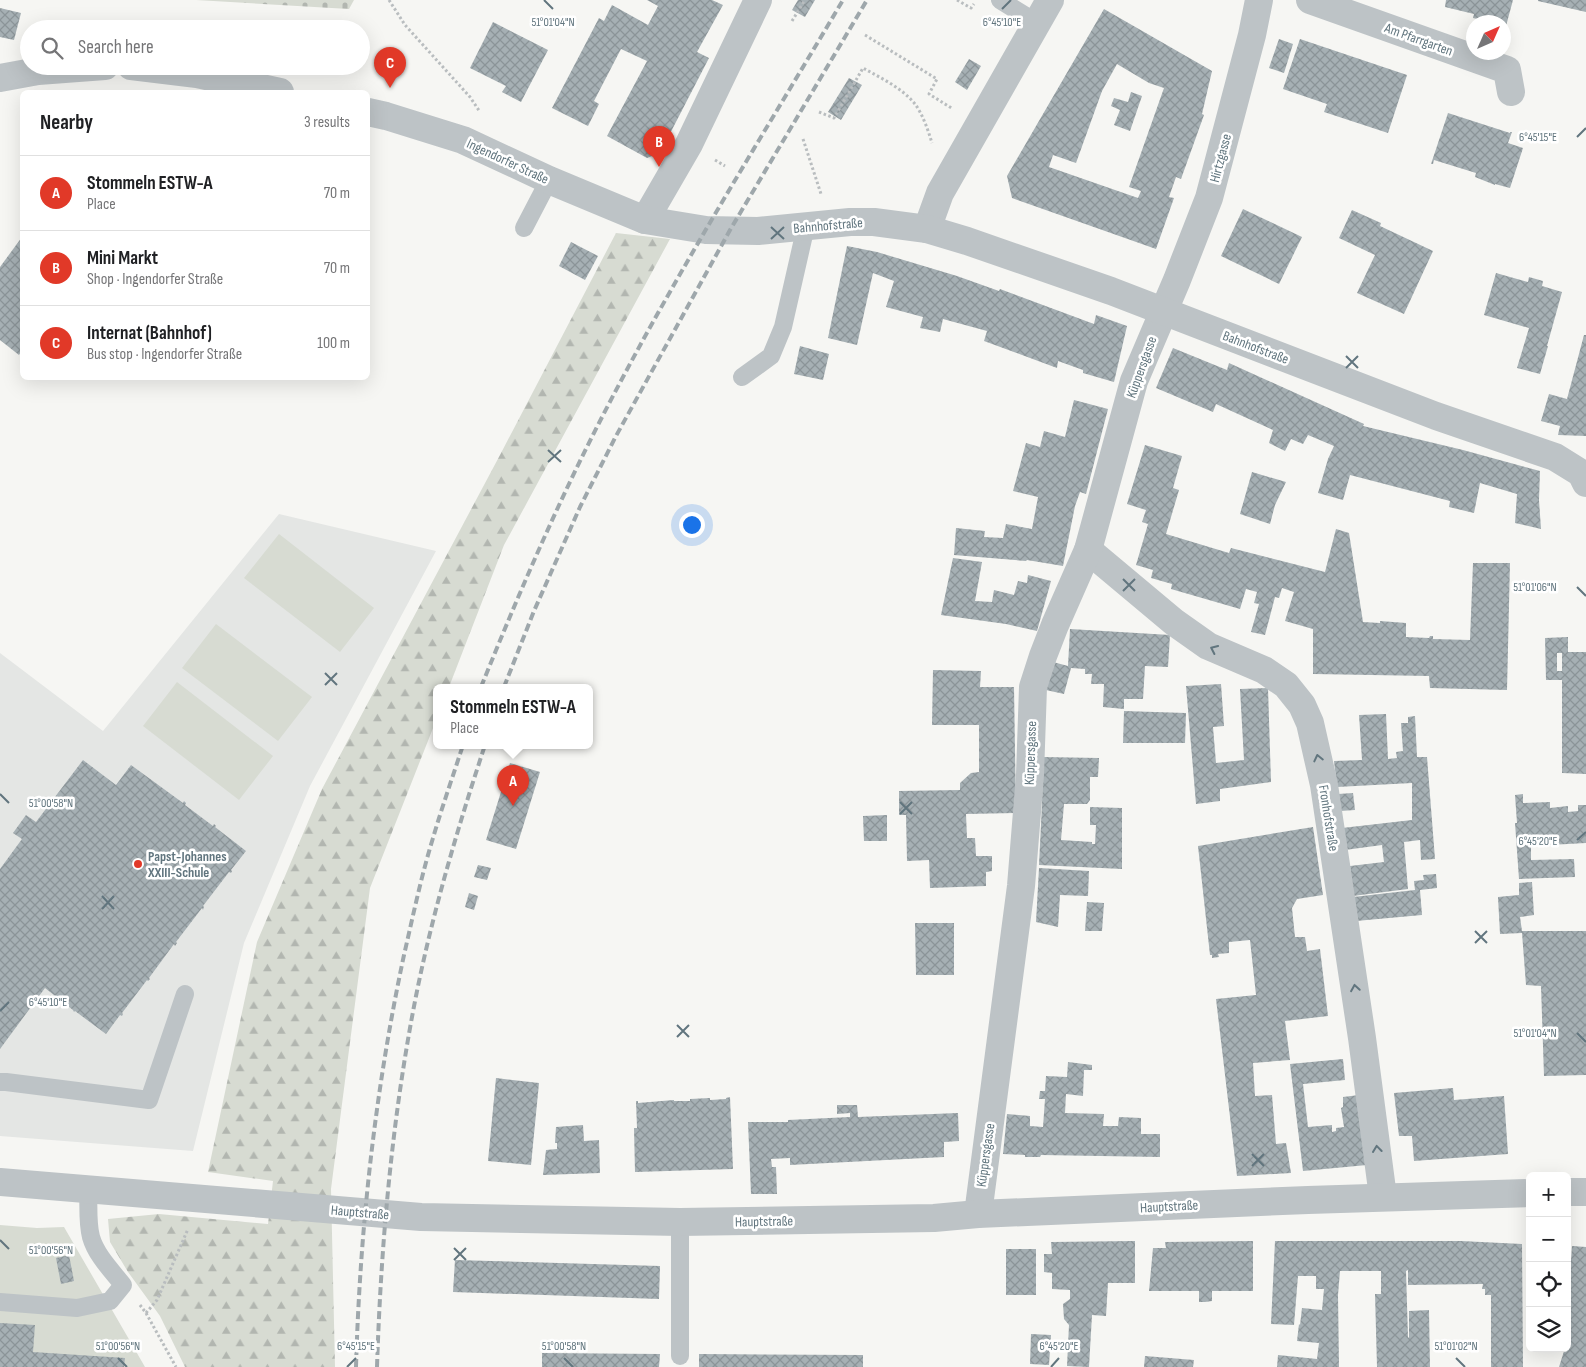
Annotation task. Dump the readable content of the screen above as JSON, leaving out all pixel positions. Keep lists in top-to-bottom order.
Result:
{
  "streets": {
    "street": [
      "Am Pfarrgarten",
      "Hirtzgasse",
      "Ingendorfer Straße",
      "Bahnhofstraße",
      "Küppersgasse",
      "Fronhofstraße",
      "Hauptstraße"
    ]
  },
  "crossings": [
    ["Hirtzgasse", "Bahnhofstraße"],
    ["Hirtzgasse", "Küppersgasse"],
    ["Ingendorfer Straße", "Bahnhofstraße"],
    ["Bahnhofstraße", "Küppersgasse"],
    ["Küppersgasse", "Fronhofstraße"],
    ["Küppersgasse", "Hauptstraße"],
    ["Fronhofstraße", "Hauptstraße"]
  ],
  "one_way": ["Fronhofstraße"],
  "places": ["Papst-Johannes XXIII-Schule"],
  "north": "top right",
  "page": {
    "search": "Search here",
    "pins": ["C", "B", "A"],
    "heading": ["Nearby", "3 results"],
    "list": [
      {
        "mark": "A",
        "name": "Stommeln ESTW-A",
        "note": "Place",
        "value": "70 m"
      },
      {
        "mark": "B",
        "name": "Mini Markt",
        "note": "Shop · Ingendorfer Straße",
        "value": "70 m"
      },
      {
        "mark": "C",
        "name": "Internat (Bahnhof)",
        "note": "Bus stop · Ingendorfer Straße",
        "value": "100 m"
      }
    ],
    "popup": ["Stommeln ESTW-A", "Place"],
    "map_buttons": ["+", "−"]
  },
  "coordinates": [
    "51°01'04\"N",
    "6°45'10\"E",
    "6°45'15\"E",
    "51°01'06\"N",
    "51°00'58\"N",
    "6°45'20\"E",
    "51°00'56\"N",
    "51°01'02\"N"
  ]
}
